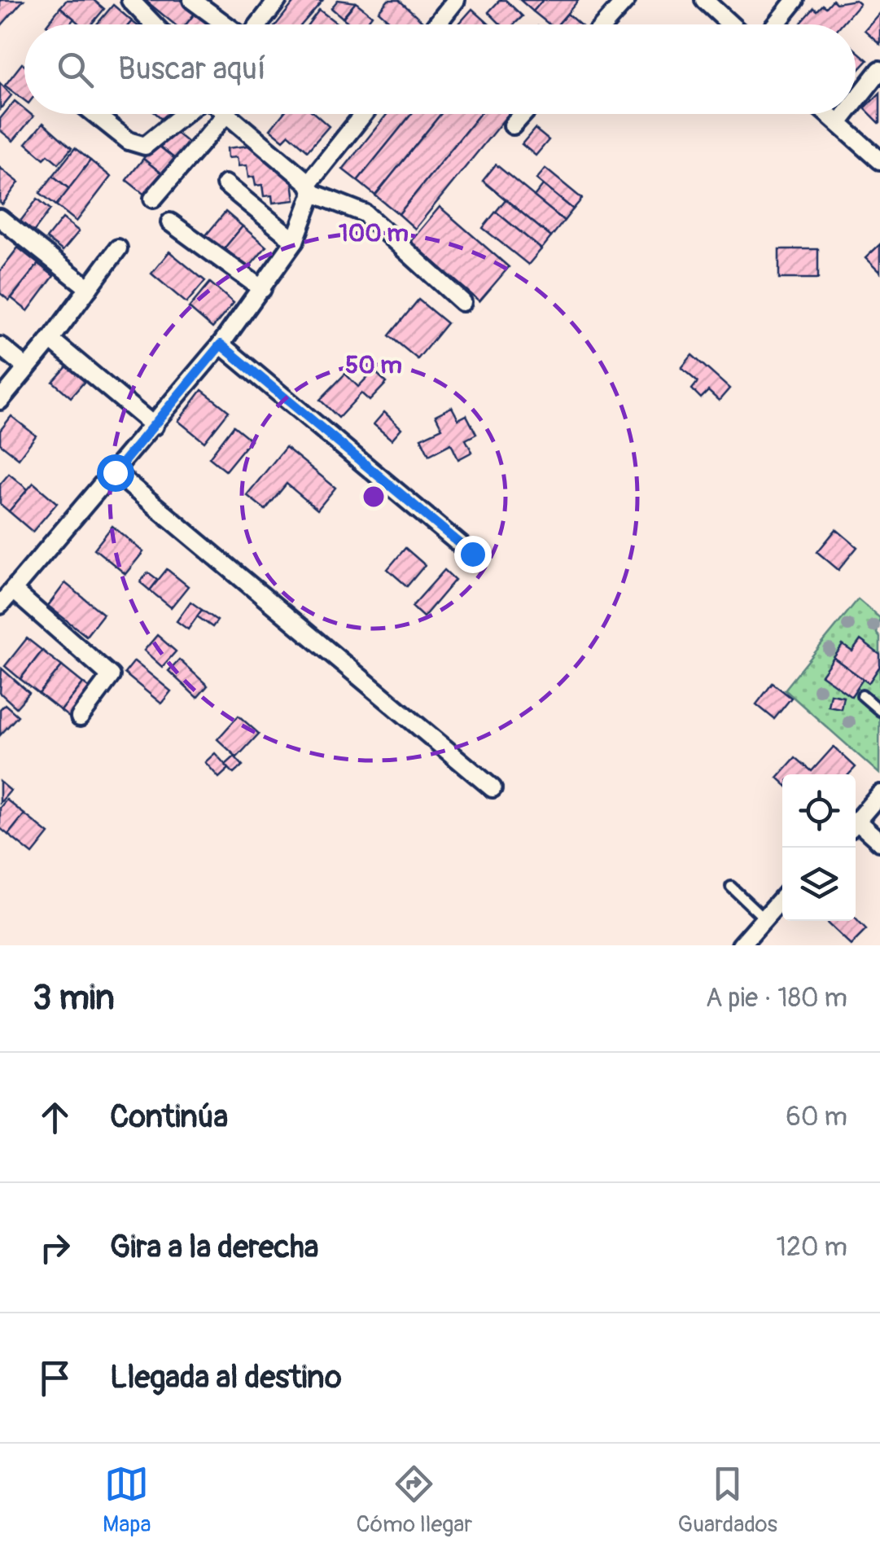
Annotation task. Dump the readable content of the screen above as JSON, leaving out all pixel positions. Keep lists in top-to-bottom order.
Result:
{
  "page": {
    "search": "Buscar aquí",
    "heading": ["3 min", "A pie · 180 m"],
    "list": [
      ["Continúa", "60 m"],
      ["Gira a la derecha", "120 m"],
      "Llegada al destino"
    ],
    "nav": ["Mapa", "Cómo llegar", "Guardados"]
  },
  "rings": ["100 m", "50 m"]
}
